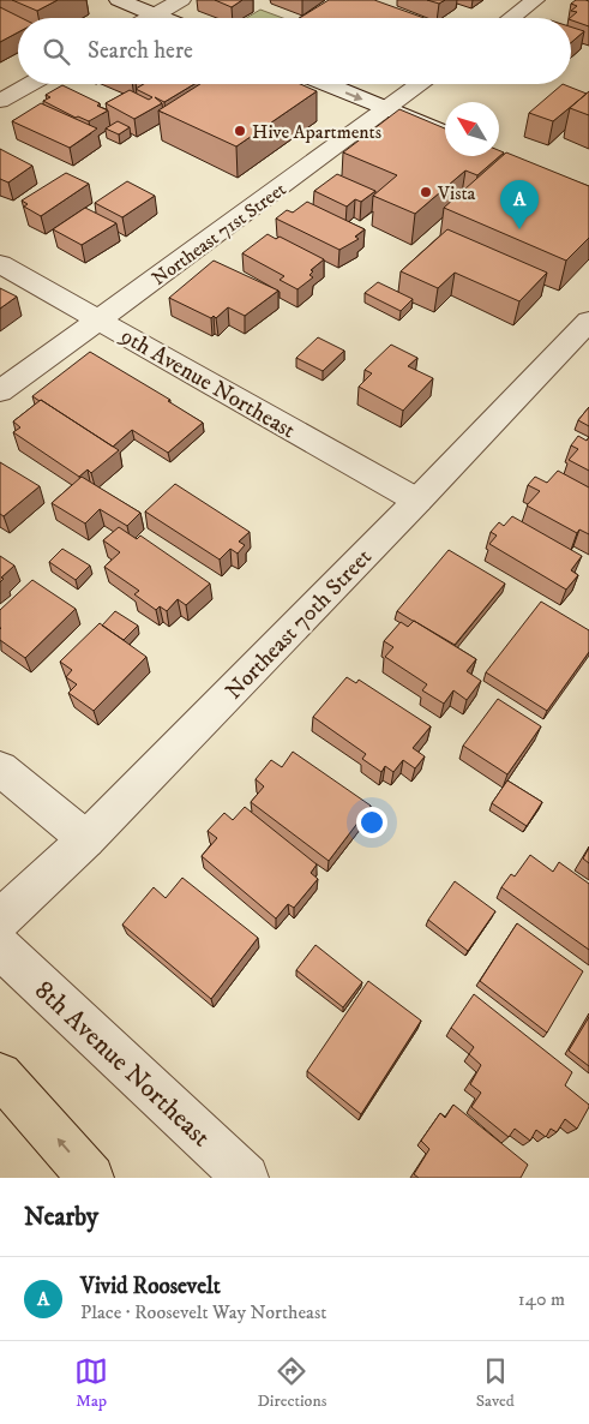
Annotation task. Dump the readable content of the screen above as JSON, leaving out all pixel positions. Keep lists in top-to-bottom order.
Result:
{
  "streets": {
    "street": [
      "Northeast 71st Street",
      "9th Avenue Northeast",
      "Northeast 70th Street",
      "8th Avenue Northeast"
    ]
  },
  "crossings": [
    ["Northeast 71st Street", "9th Avenue Northeast"],
    ["9th Avenue Northeast", "Northeast 70th Street"]
  ],
  "places": ["Hive Apartments", "Vista"],
  "north": "top left",
  "page": {
    "search": "Search here",
    "pins": "A",
    "heading": "Nearby",
    "list": [
      {
        "mark": "A",
        "name": "Vivid Roosevelt",
        "note": "Place · Roosevelt Way Northeast",
        "value": "140 m"
      }
    ],
    "nav": ["Map", "Directions", "Saved"]
  }
}
